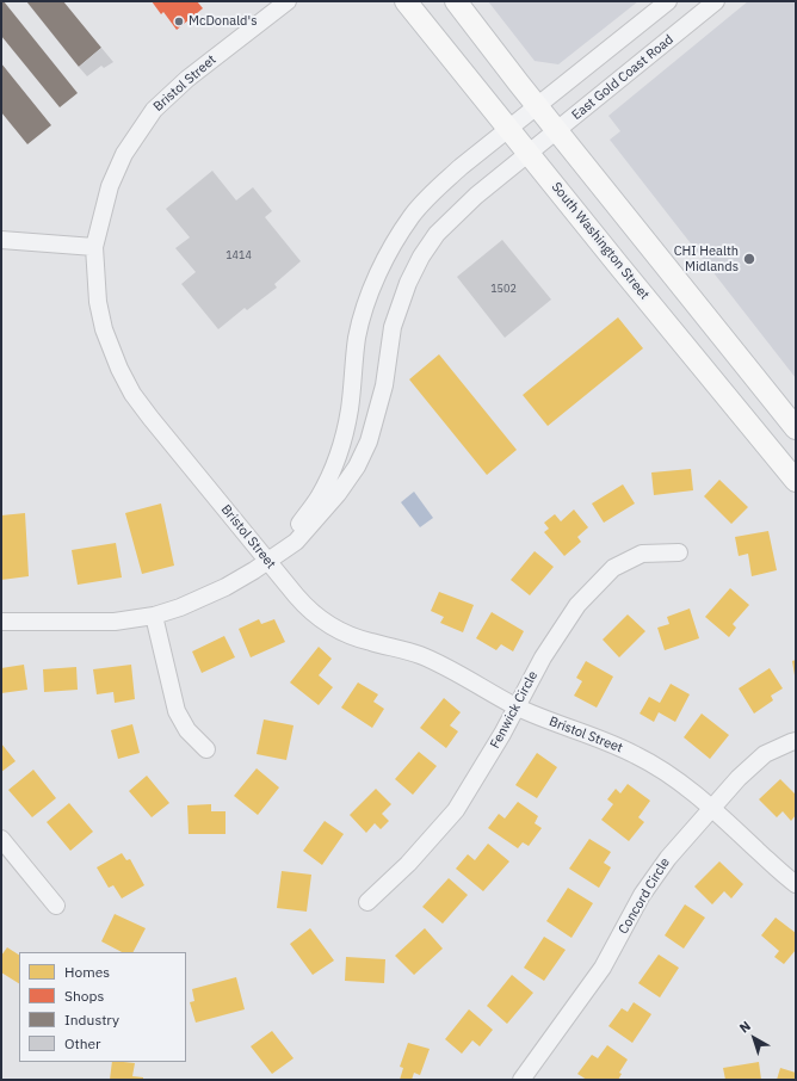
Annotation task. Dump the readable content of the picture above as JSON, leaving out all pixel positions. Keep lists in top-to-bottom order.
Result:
{
  "streets": {
    "main road": ["South Washington Street"],
    "street": [
      "East Gold Coast Road",
      "Bristol Street",
      "Fenwick Circle",
      "Concord Circle"
    ]
  },
  "crossings": [
    ["East Gold Coast Road", "Bristol Street"],
    ["East Gold Coast Road", "South Washington Street"],
    ["Bristol Street", "Fenwick Circle"],
    ["Bristol Street", "Concord Circle"]
  ],
  "places": ["McDonald's", "CHI Health Midlands"],
  "house_numbers": ["1414", "1502"],
  "legend": [
    "Homes",
    "Shops",
    "Industry",
    "Other"
  ],
  "north": "top left"
}
